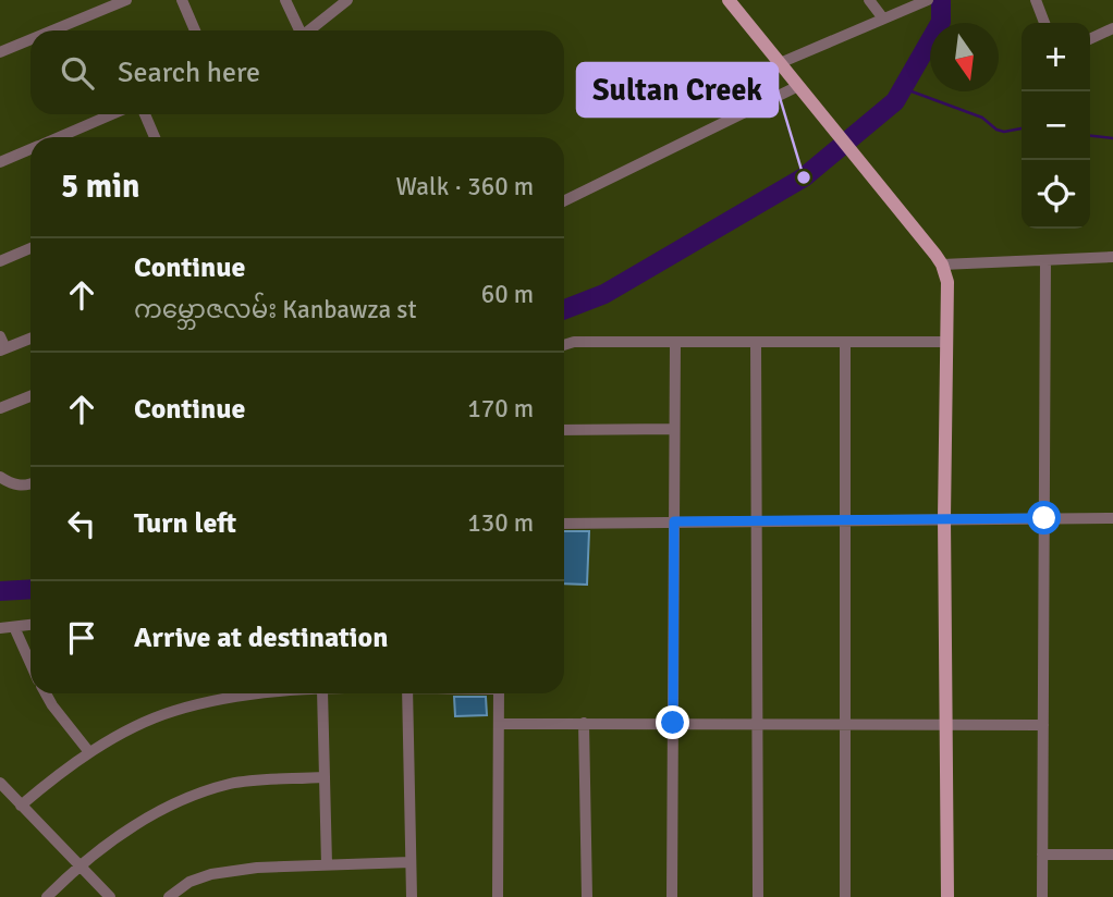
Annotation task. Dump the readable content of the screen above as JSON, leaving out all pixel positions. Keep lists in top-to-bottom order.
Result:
{
  "places": ["Sultan Creek"],
  "north": "bottom",
  "page": {
    "map_buttons": ["+", "−"],
    "search": "Search here",
    "heading": ["5 min", "Walk · 360 m"],
    "list": [
      ["Continue", "ကမ္ဘောဇလမ်း Kanbawza st", "60 m"],
      ["Continue", "170 m"],
      ["Turn left", "130 m"],
      "Arrive at destination"
    ]
  }
}
